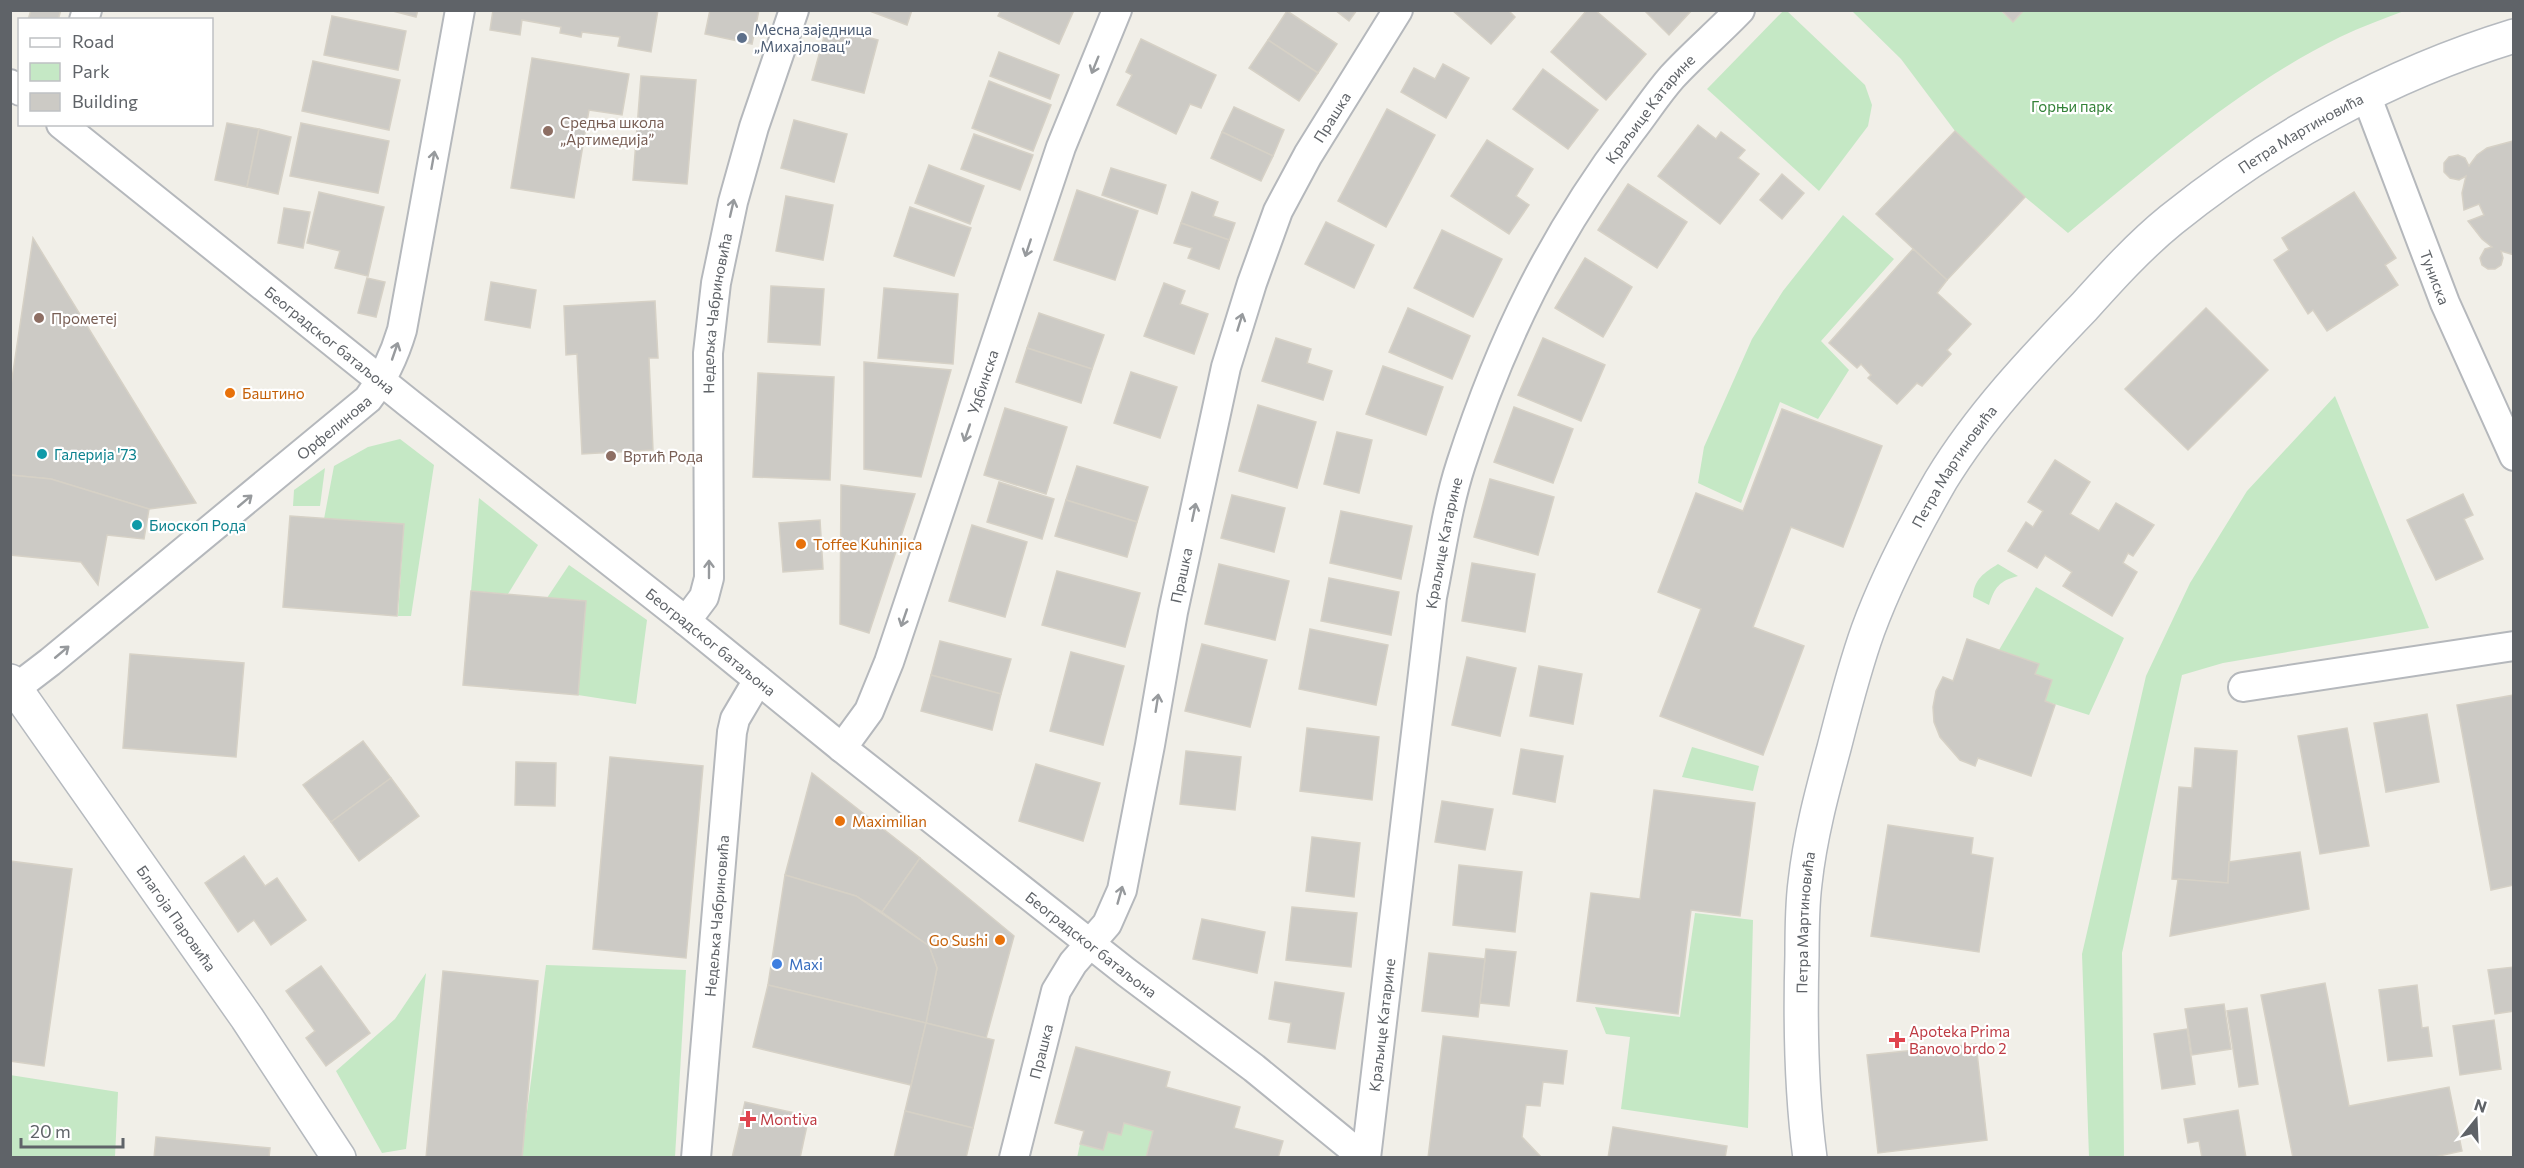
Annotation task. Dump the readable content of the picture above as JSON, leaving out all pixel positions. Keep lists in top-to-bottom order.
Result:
{
  "streets": {
    "street": [
      "Краљице Катарине",
      "Прашка",
      "Петра Мартиновића",
      "Туниска",
      "Недељка Чабриновића",
      "Београдског батаљона",
      "Удбинска",
      "Орфелинова",
      "Благоја Паровића"
    ]
  },
  "crossings": [
    ["Краљице Катарине", "Београдског батаљона"],
    ["Прашка", "Београдског батаљона"],
    ["Петра Мартиновића", "Туниска"],
    ["Недељка Чабриновића", "Београдског батаљона"],
    ["Београдског батаљона", "Удбинска"],
    ["Београдског батаљона", "Орфелинова"],
    ["Орфелинова", "Благоја Паровића"]
  ],
  "one_way": [
    "Прашка",
    "Недељка Чабриновића",
    "Удбинска",
    "Орфелинова"
  ],
  "parks": ["Горњи парк"],
  "places": {
    "other": [
      "Месна заједница „Михајловац”",
      "Средња школа „Артимедија”",
      "Прометеј",
      "Баштино",
      "Галерија '73",
      "Вртић Рода",
      "Биоскоп Рода",
      "Toffee Kuhinjica",
      "Maximilian",
      "Go Sushi",
      "Maxi"
    ],
    "health": ["Apoteka Prima Banovo brdo 2", "Montiva"]
  },
  "legend": ["Road", "Park", "Building"],
  "scale_bar": "20 m",
  "north": "top"
}
